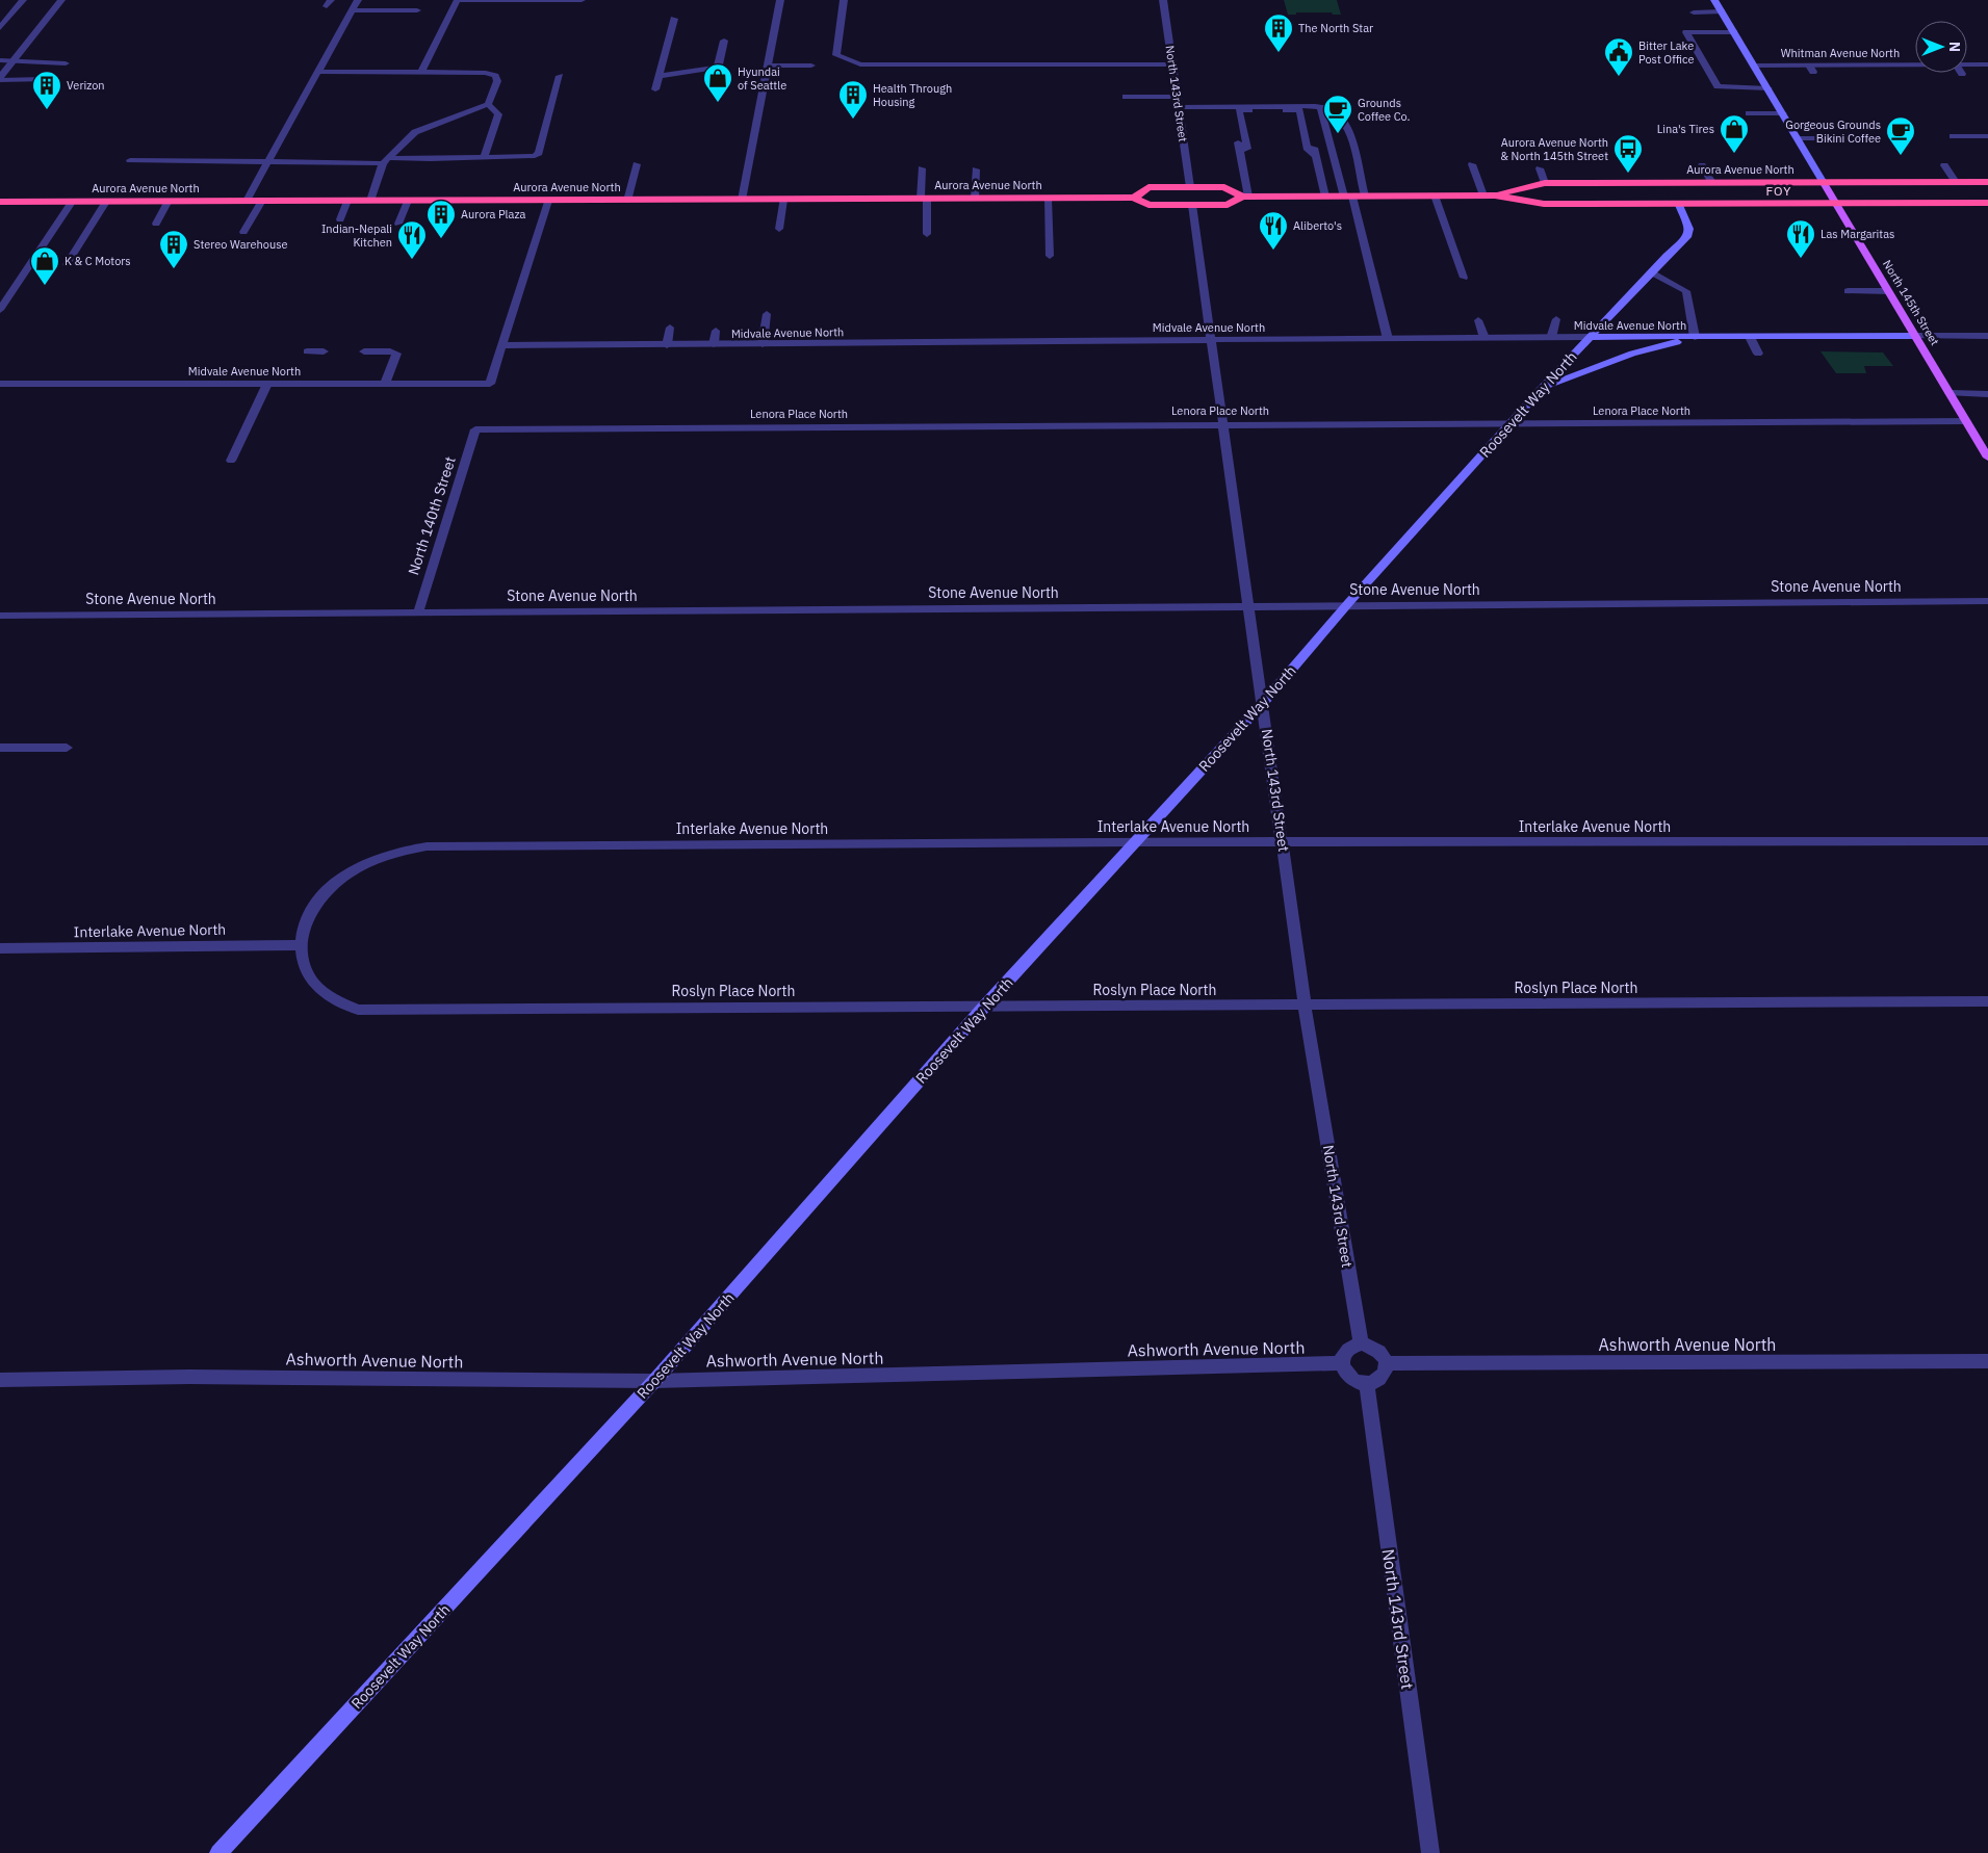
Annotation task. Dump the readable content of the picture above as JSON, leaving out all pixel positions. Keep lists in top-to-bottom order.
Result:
{
  "streets": {
    "highway": ["Aurora Avenue North"],
    "main road": ["North 145th Street"],
    "street": [
      "Whitman Avenue North",
      "North 143rd Street",
      "Midvale Avenue North",
      "Roosevelt Way North",
      "Lenora Place North",
      "North 140th Street",
      "Stone Avenue North",
      "Interlake Avenue North",
      "Roslyn Place North",
      "Ashworth Avenue North"
    ]
  },
  "crossings": [
    ["Whitman Avenue North", "North 145th Street"],
    ["North 143rd Street", "Aurora Avenue North"],
    ["North 143rd Street", "Midvale Avenue North"],
    ["North 143rd Street", "Roosevelt Way North"],
    ["North 143rd Street", "Lenora Place North"],
    ["North 143rd Street", "Stone Avenue North"],
    ["North 143rd Street", "Interlake Avenue North"],
    ["North 143rd Street", "Roslyn Place North"],
    ["North 143rd Street", "Ashworth Avenue North"],
    ["Aurora Avenue North", "North 145th Street"],
    ["Aurora Avenue North", "Roosevelt Way North"],
    ["North 145th Street", "Midvale Avenue North"],
    ["North 145th Street", "Lenora Place North"],
    ["Midvale Avenue North", "Roosevelt Way North"],
    ["Roosevelt Way North", "Lenora Place North"],
    ["Roosevelt Way North", "Stone Avenue North"],
    ["Roosevelt Way North", "Interlake Avenue North"],
    ["Roosevelt Way North", "Roslyn Place North"],
    ["Roosevelt Way North", "Ashworth Avenue North"],
    ["Lenora Place North", "North 140th Street"],
    ["North 140th Street", "Stone Avenue North"],
    ["Interlake Avenue North", "Roslyn Place North"]
  ],
  "districts": ["FOY"],
  "places": {
    "building": [
      "The North Star",
      "Verizon",
      "Health Through Housing",
      "Aurora Plaza",
      "Stereo Warehouse"
    ],
    "public building": ["Bitter Lake Post Office"],
    "shop": ["Hyundai of Seattle", "Lina's Tires", "K & C Motors"],
    "cafe": ["Grounds Coffee Co.", "Gorgeous Grounds Bikini Coffee"],
    "bus stop": ["Aurora Avenue North & North 145th Street"],
    "restaurant": ["Aliberto's", "Las Margaritas", "Indian-Nepali Kitchen"]
  },
  "north": "right"
}
